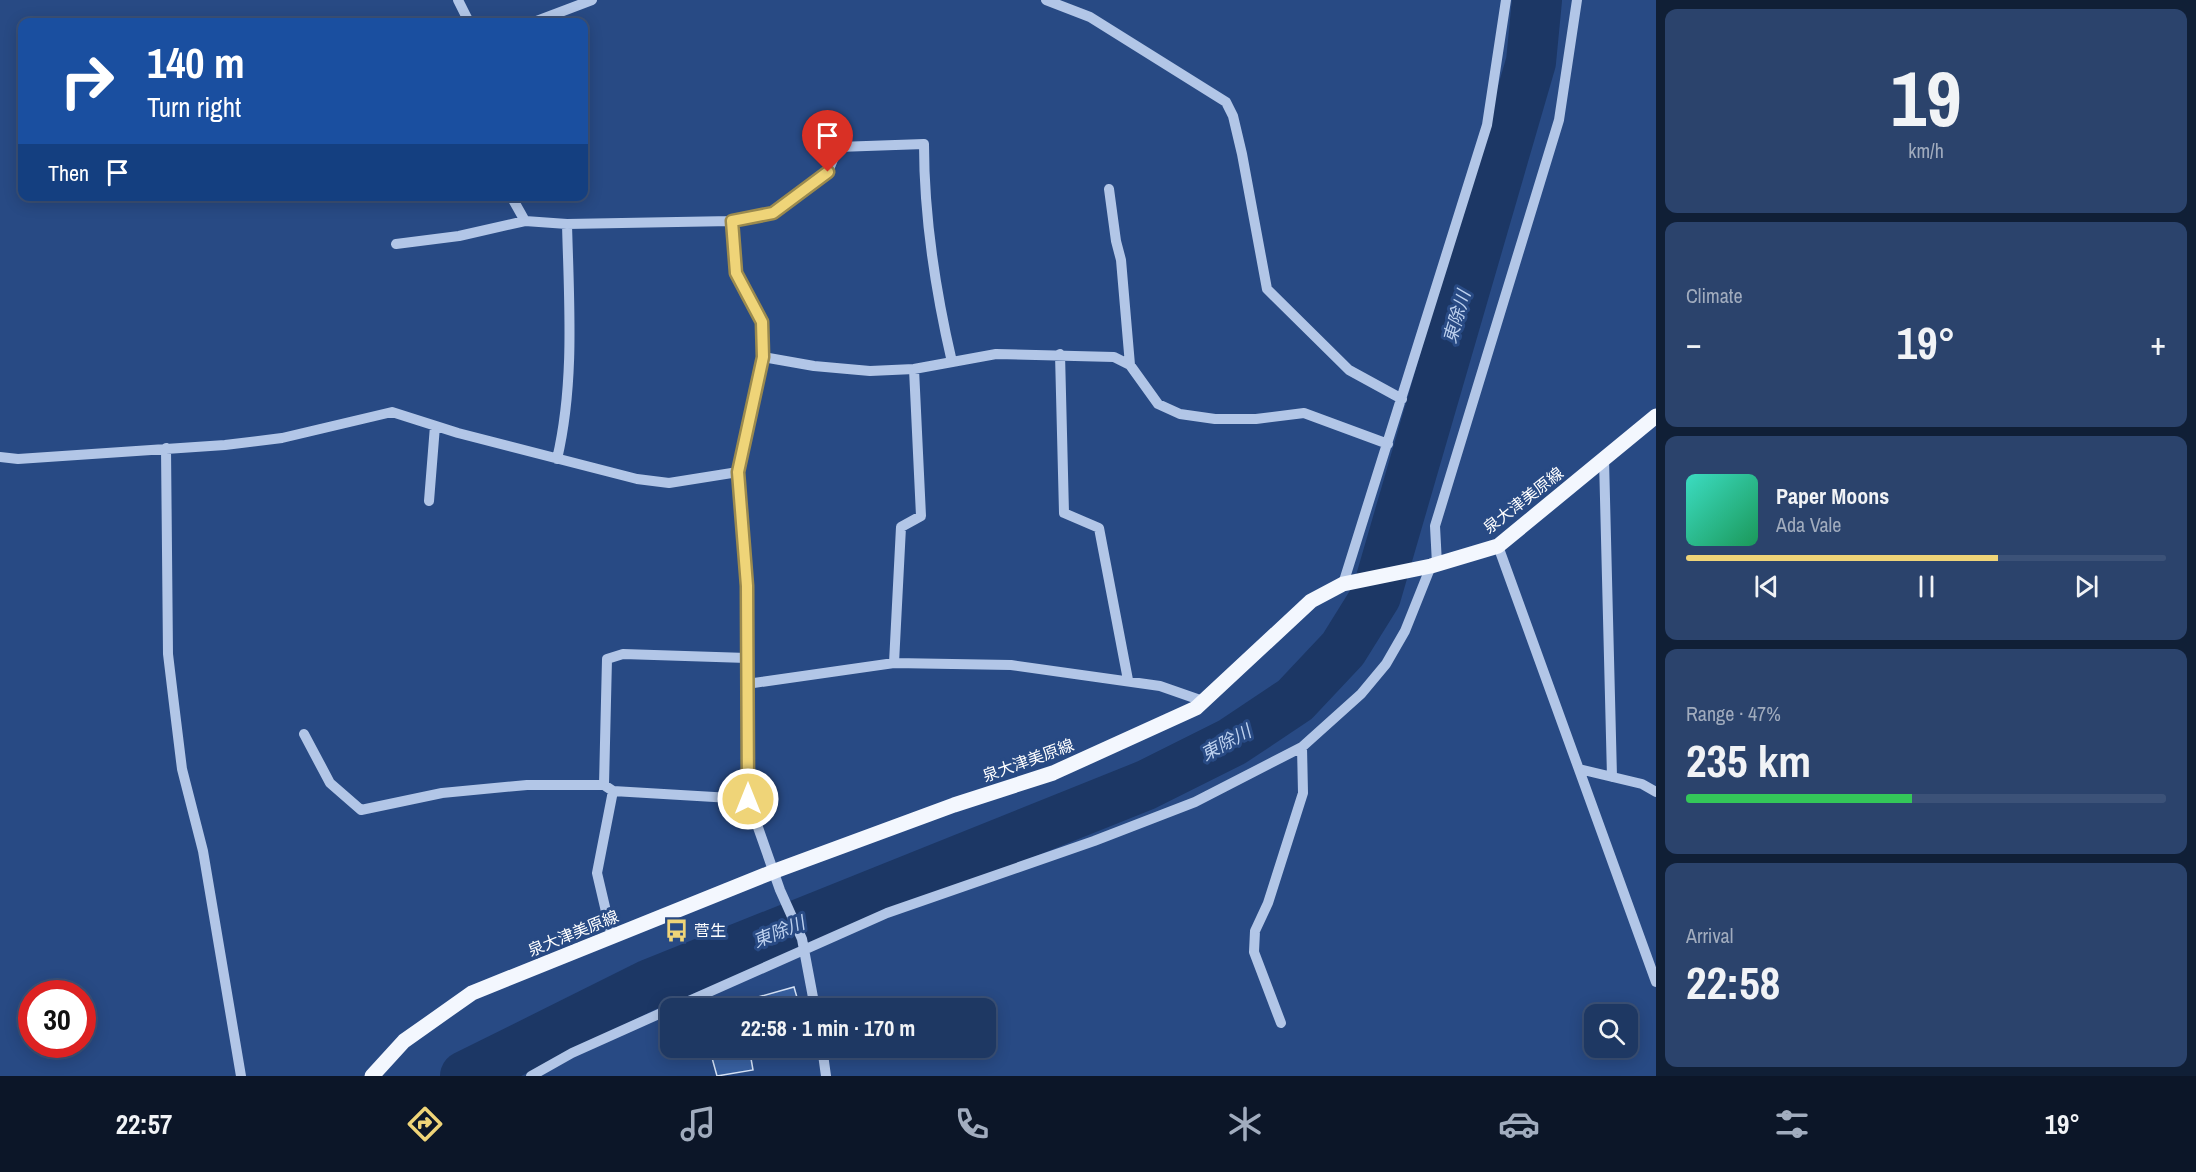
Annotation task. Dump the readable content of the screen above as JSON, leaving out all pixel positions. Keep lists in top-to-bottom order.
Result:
{
  "streets": {
    "main road": ["泉大津美原線"]
  },
  "water": ["東除川"],
  "places": {
    "bus stop": ["菅生"]
  },
  "page": {
    "tile": [
      ["19", "km/h"],
      "Climate",
      ["Range · 47%", "235 km"],
      ["Arrival", "22:58"]
    ],
    "turn": ["140 m", "Turn right"],
    "then": "Then",
    "heat": ["−", "19°", "+"],
    "song": ["Paper Moons", "Ada Vale"],
    "limit": "30",
    "trip": "22:58 · 1 min · 170 m",
    "tabs": ["22:57", "19°"]
  }
}
